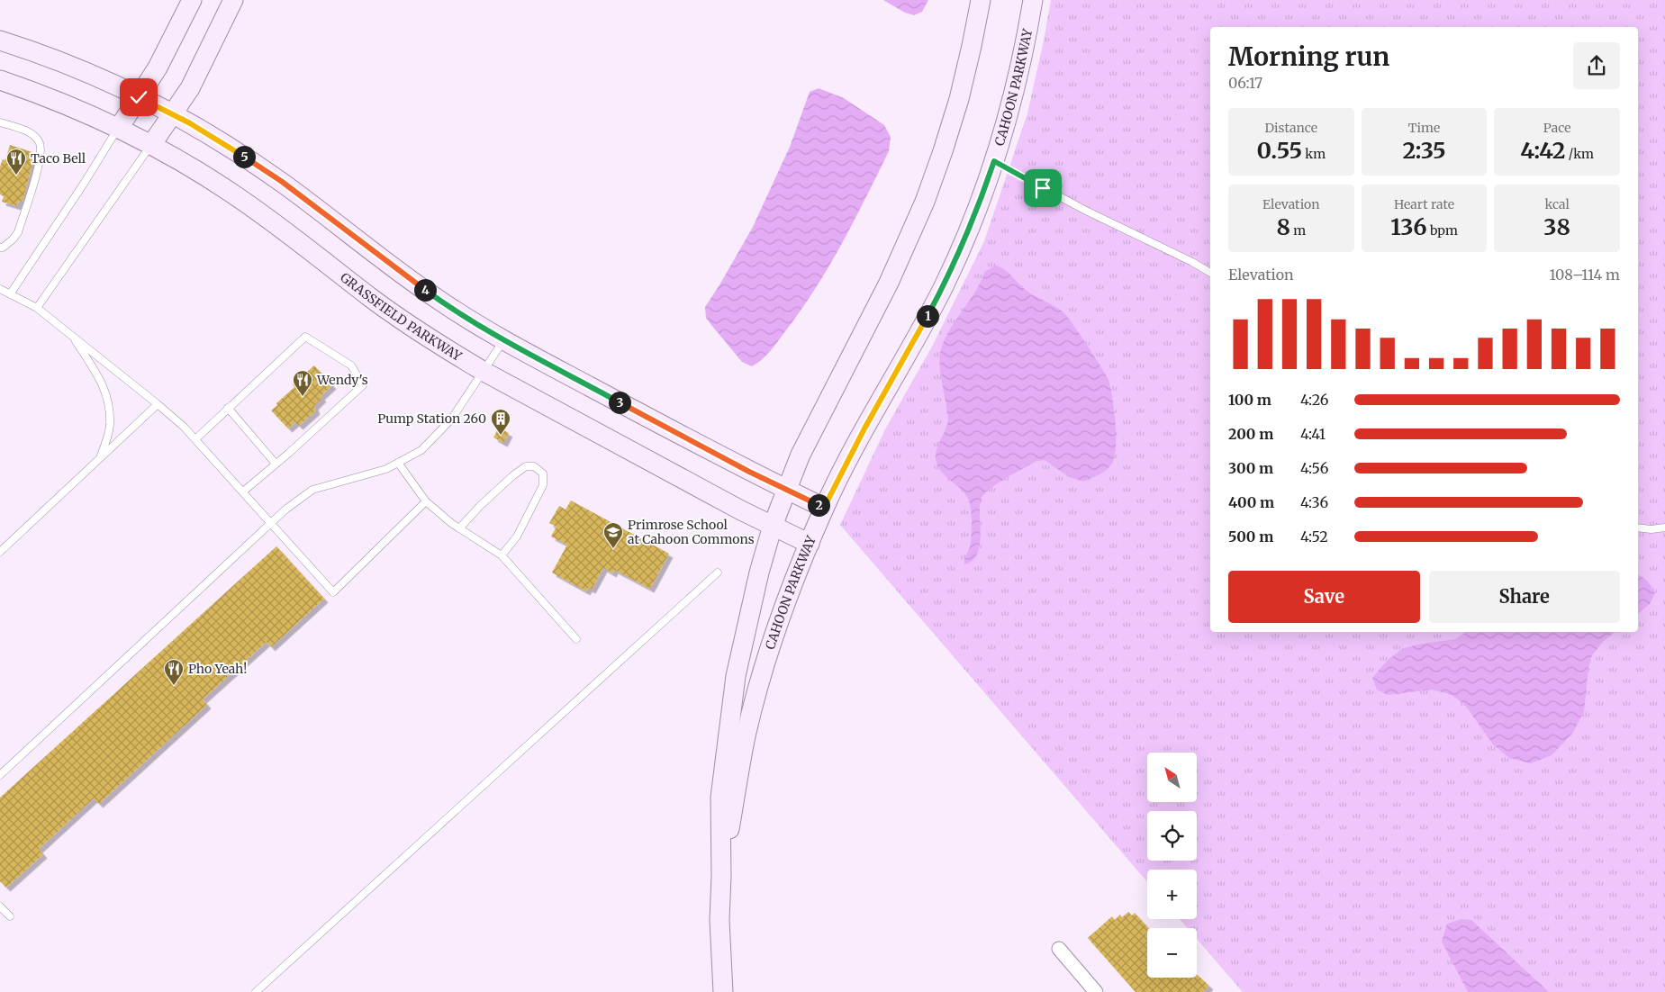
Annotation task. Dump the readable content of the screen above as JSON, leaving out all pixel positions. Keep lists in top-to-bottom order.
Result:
{
  "streets": {
    "street": ["CAHOON PARKWAY", "GRASSFIELD PARKWAY"]
  },
  "crossings": [
    ["CAHOON PARKWAY", "GRASSFIELD PARKWAY"]
  ],
  "places": {
    "restaurant": ["Taco Bell", "Wendy's", "Pho Yeah!"],
    "building": ["Pump Station 260"],
    "school or university": ["Primrose School at Cahoon Commons"]
  },
  "north": "top left",
  "page": {
    "heading": ["Morning run", "06:17"],
    "stats": [
      ["Distance", "0.55 km"],
      ["Time", "2:35"],
      ["Pace", "4:42 /km"],
      ["Elevation", "8 m"],
      ["Heart rate", "136 bpm"],
      ["kcal", "38"]
    ],
    "pins": [
      "5",
      "4",
      "1",
      "3",
      "2"
    ],
    "chart": ["Elevation", "108–114 m"],
    "list": [
      {
        "name": "100 m",
        "note": "4:26"
      },
      {
        "name": "200 m",
        "note": "4:41"
      },
      {
        "name": "300 m",
        "note": "4:56"
      },
      {
        "name": "400 m",
        "note": "4:36"
      },
      {
        "name": "500 m",
        "note": "4:52"
      }
    ],
    "buttons": ["Save", "Share"],
    "map_buttons": ["+", "−"]
  }
}
